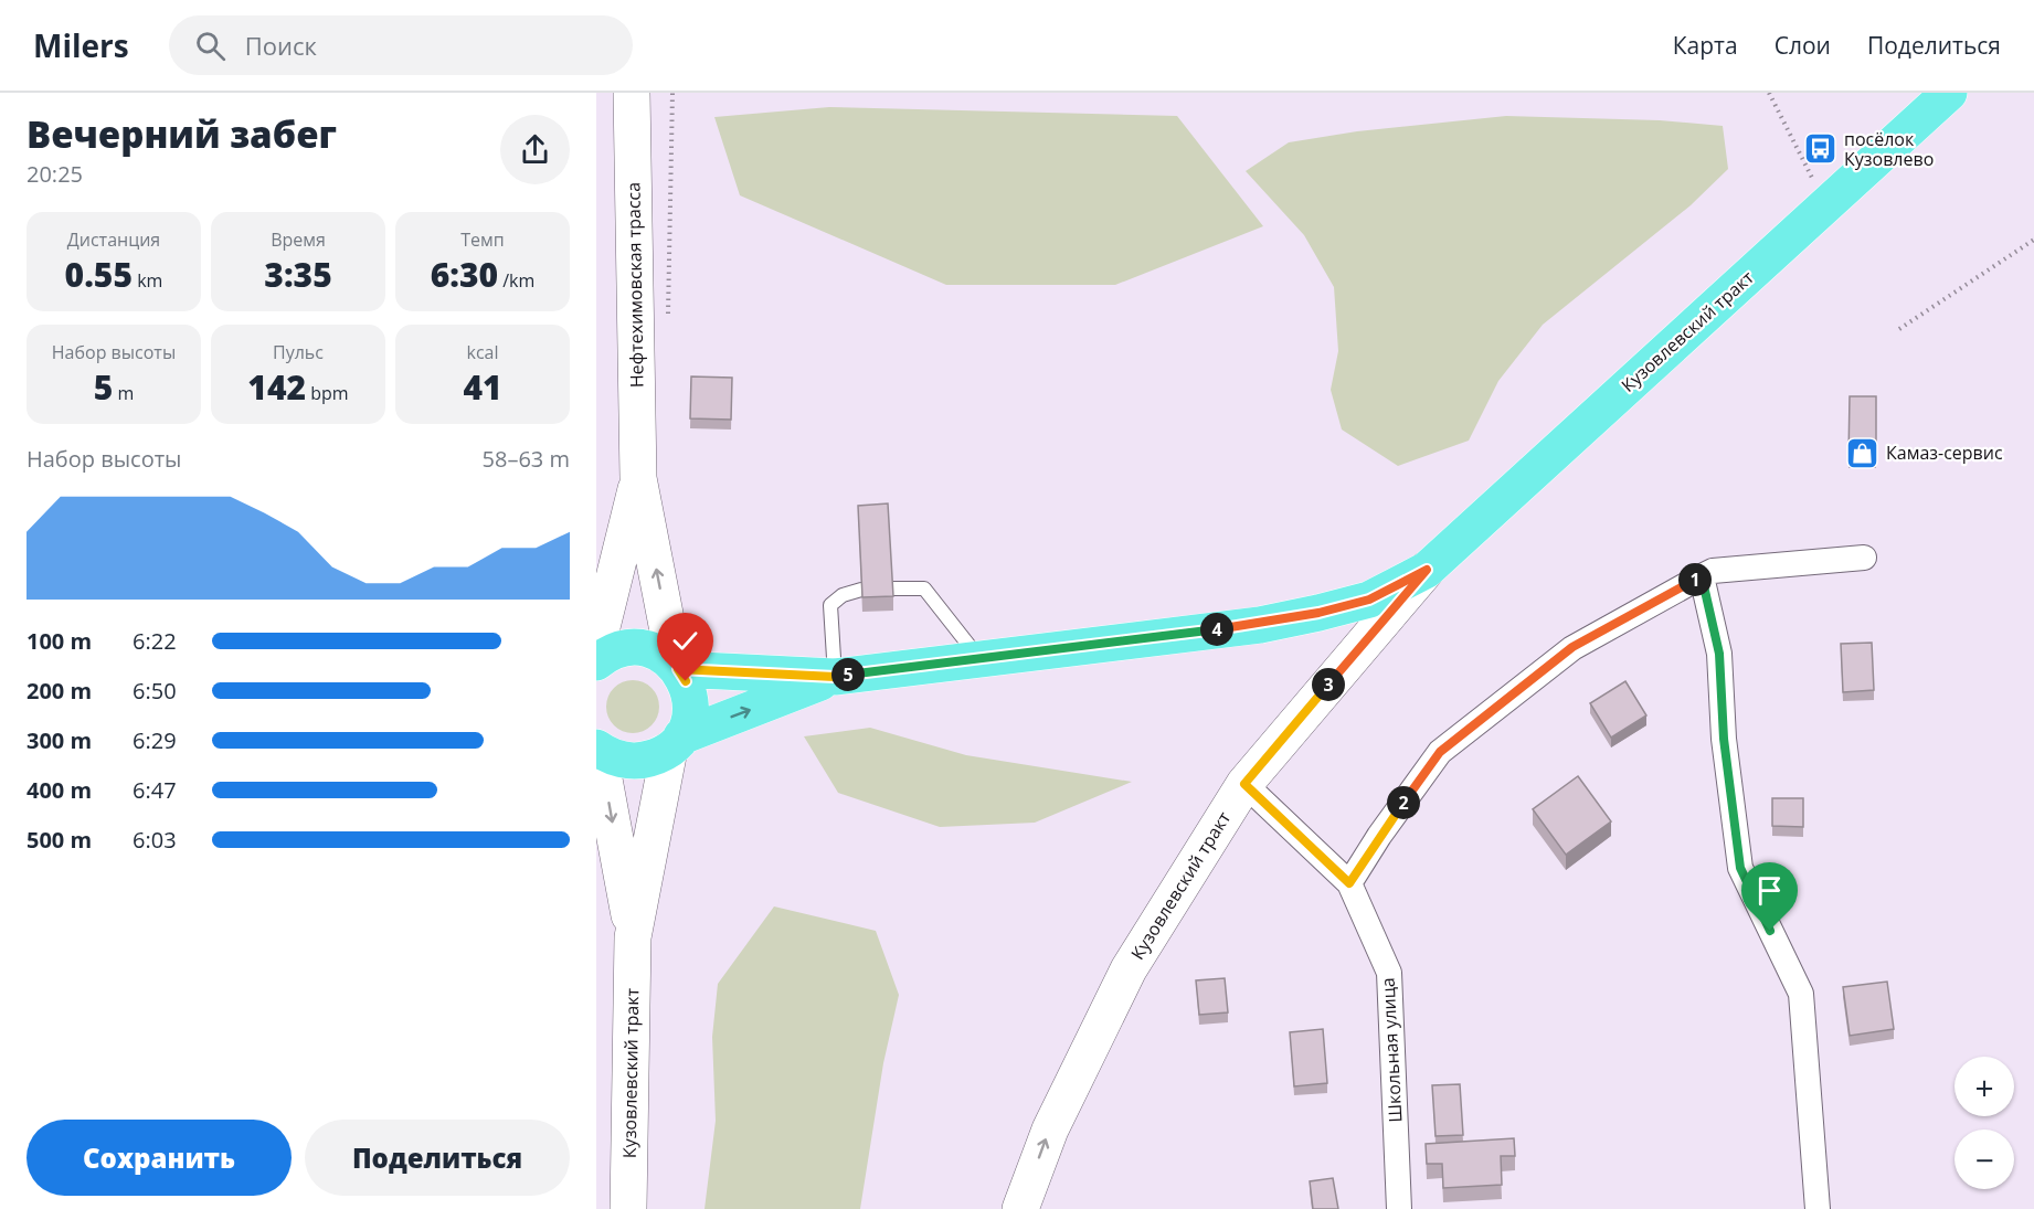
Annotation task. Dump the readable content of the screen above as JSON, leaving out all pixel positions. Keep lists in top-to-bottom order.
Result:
{
  "streets": {
    "main road": ["Нефтехимовская трасса", "Кузовлевский тракт"],
    "street": ["Школьная улица"]
  },
  "crossings": [
    ["Нефтехимовская трасса", "Кузовлевский тракт"],
    ["Кузовлевский тракт", "Школьная улица"]
  ],
  "places": {
    "bus stop": ["посёлок Кузовлево"],
    "shop": ["Камаз-сервис"]
  },
  "page": {
    "header": "Milers",
    "search": "Поиск",
    "nav": ["Карта", "Слои", "Поделиться"],
    "heading": ["Вечерний забег", "20:25"],
    "stats": [
      ["Дистанция", "0.55 km"],
      ["Время", "3:35"],
      ["Темп", "6:30 /km"],
      ["Набор высоты", "5 m"],
      ["Пульс", "142 bpm"],
      ["kcal", "41"]
    ],
    "chart": ["Набор высоты", "58–63 m"],
    "pins": [
      "1",
      "4",
      "5",
      "3",
      "2"
    ],
    "list": [
      {
        "name": "100 m",
        "note": "6:22"
      },
      {
        "name": "200 m",
        "note": "6:50"
      },
      {
        "name": "300 m",
        "note": "6:29"
      },
      {
        "name": "400 m",
        "note": "6:47"
      },
      {
        "name": "500 m",
        "note": "6:03"
      }
    ],
    "map_buttons": ["+", "−"],
    "buttons": ["Сохранить", "Поделиться"]
  }
}
